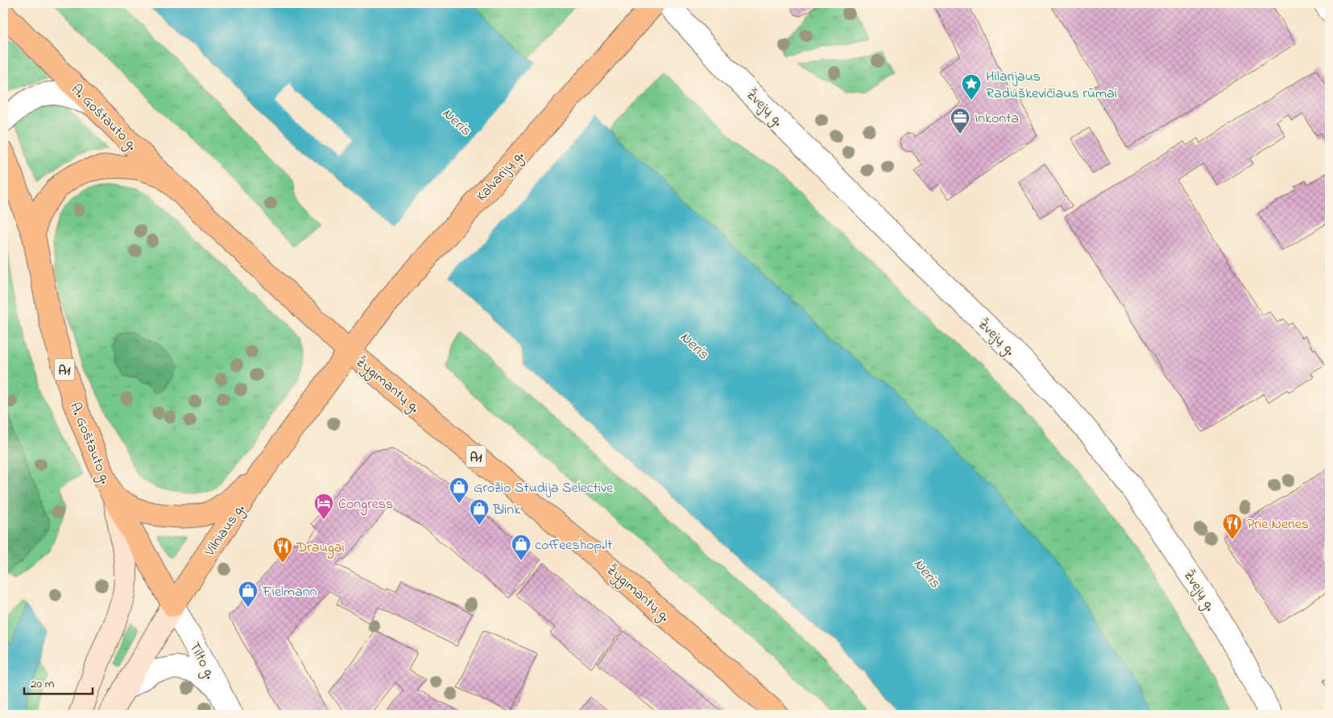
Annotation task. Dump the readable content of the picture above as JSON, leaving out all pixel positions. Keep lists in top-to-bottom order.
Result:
{
  "streets": {
    "main road": [
      "A. Goštauto g.",
      "Kalvarijų g.",
      "A1",
      "Žygimantų g.",
      "Vilniaus g."
    ],
    "street": ["Žvejų g.", "Tilto g."]
  },
  "crossings": [
    ["A. Goštauto g.", "Kalvarijų g."],
    ["A. Goštauto g.", "Žygimantų g."],
    ["A. Goštauto g.", "Vilniaus g."],
    ["A. Goštauto g.", "Tilto g."],
    ["Kalvarijų g.", "Žygimantų g."],
    ["Kalvarijų g.", "Vilniaus g."],
    ["Žygimantų g.", "Vilniaus g."],
    ["Vilniaus g.", "Tilto g."]
  ],
  "water": ["Neris"],
  "places": {
    "place": ["Hilarijaus Raduškevičiaus rūmai"],
    "office": ["Inkonta"],
    "shop": [
      "Grožio Studija Selective",
      "Blink",
      "coffeeshop.lt",
      "Fielmann"
    ],
    "hotel": ["Congress"],
    "restaurant": ["Prie Neries", "Draugai"]
  },
  "scale_bar": "20 m"
}
